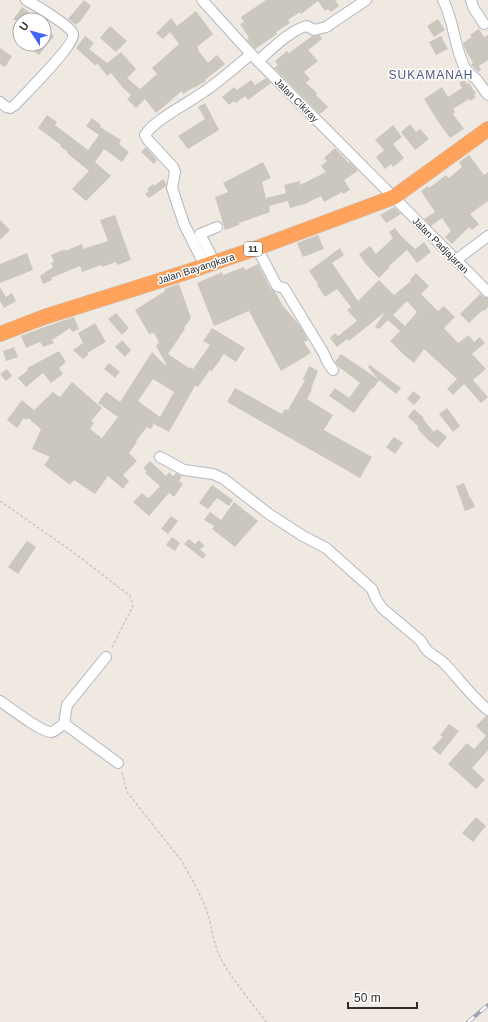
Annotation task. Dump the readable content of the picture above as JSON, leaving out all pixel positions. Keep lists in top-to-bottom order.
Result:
{
  "streets": {
    "highway": ["11", "Jalan Bayangkara"],
    "street": ["Jalan Cikiray", "Jalan Padjajaran"]
  },
  "crossings": [
    ["Jalan Cikiray", "Jalan Padjajaran"],
    ["Jalan Cikiray", "Jalan Bayangkara"],
    ["Jalan Padjajaran", "Jalan Bayangkara"]
  ],
  "districts": ["SUKAMANAH"],
  "scale_bar": "50 m",
  "north": "top left"
}
